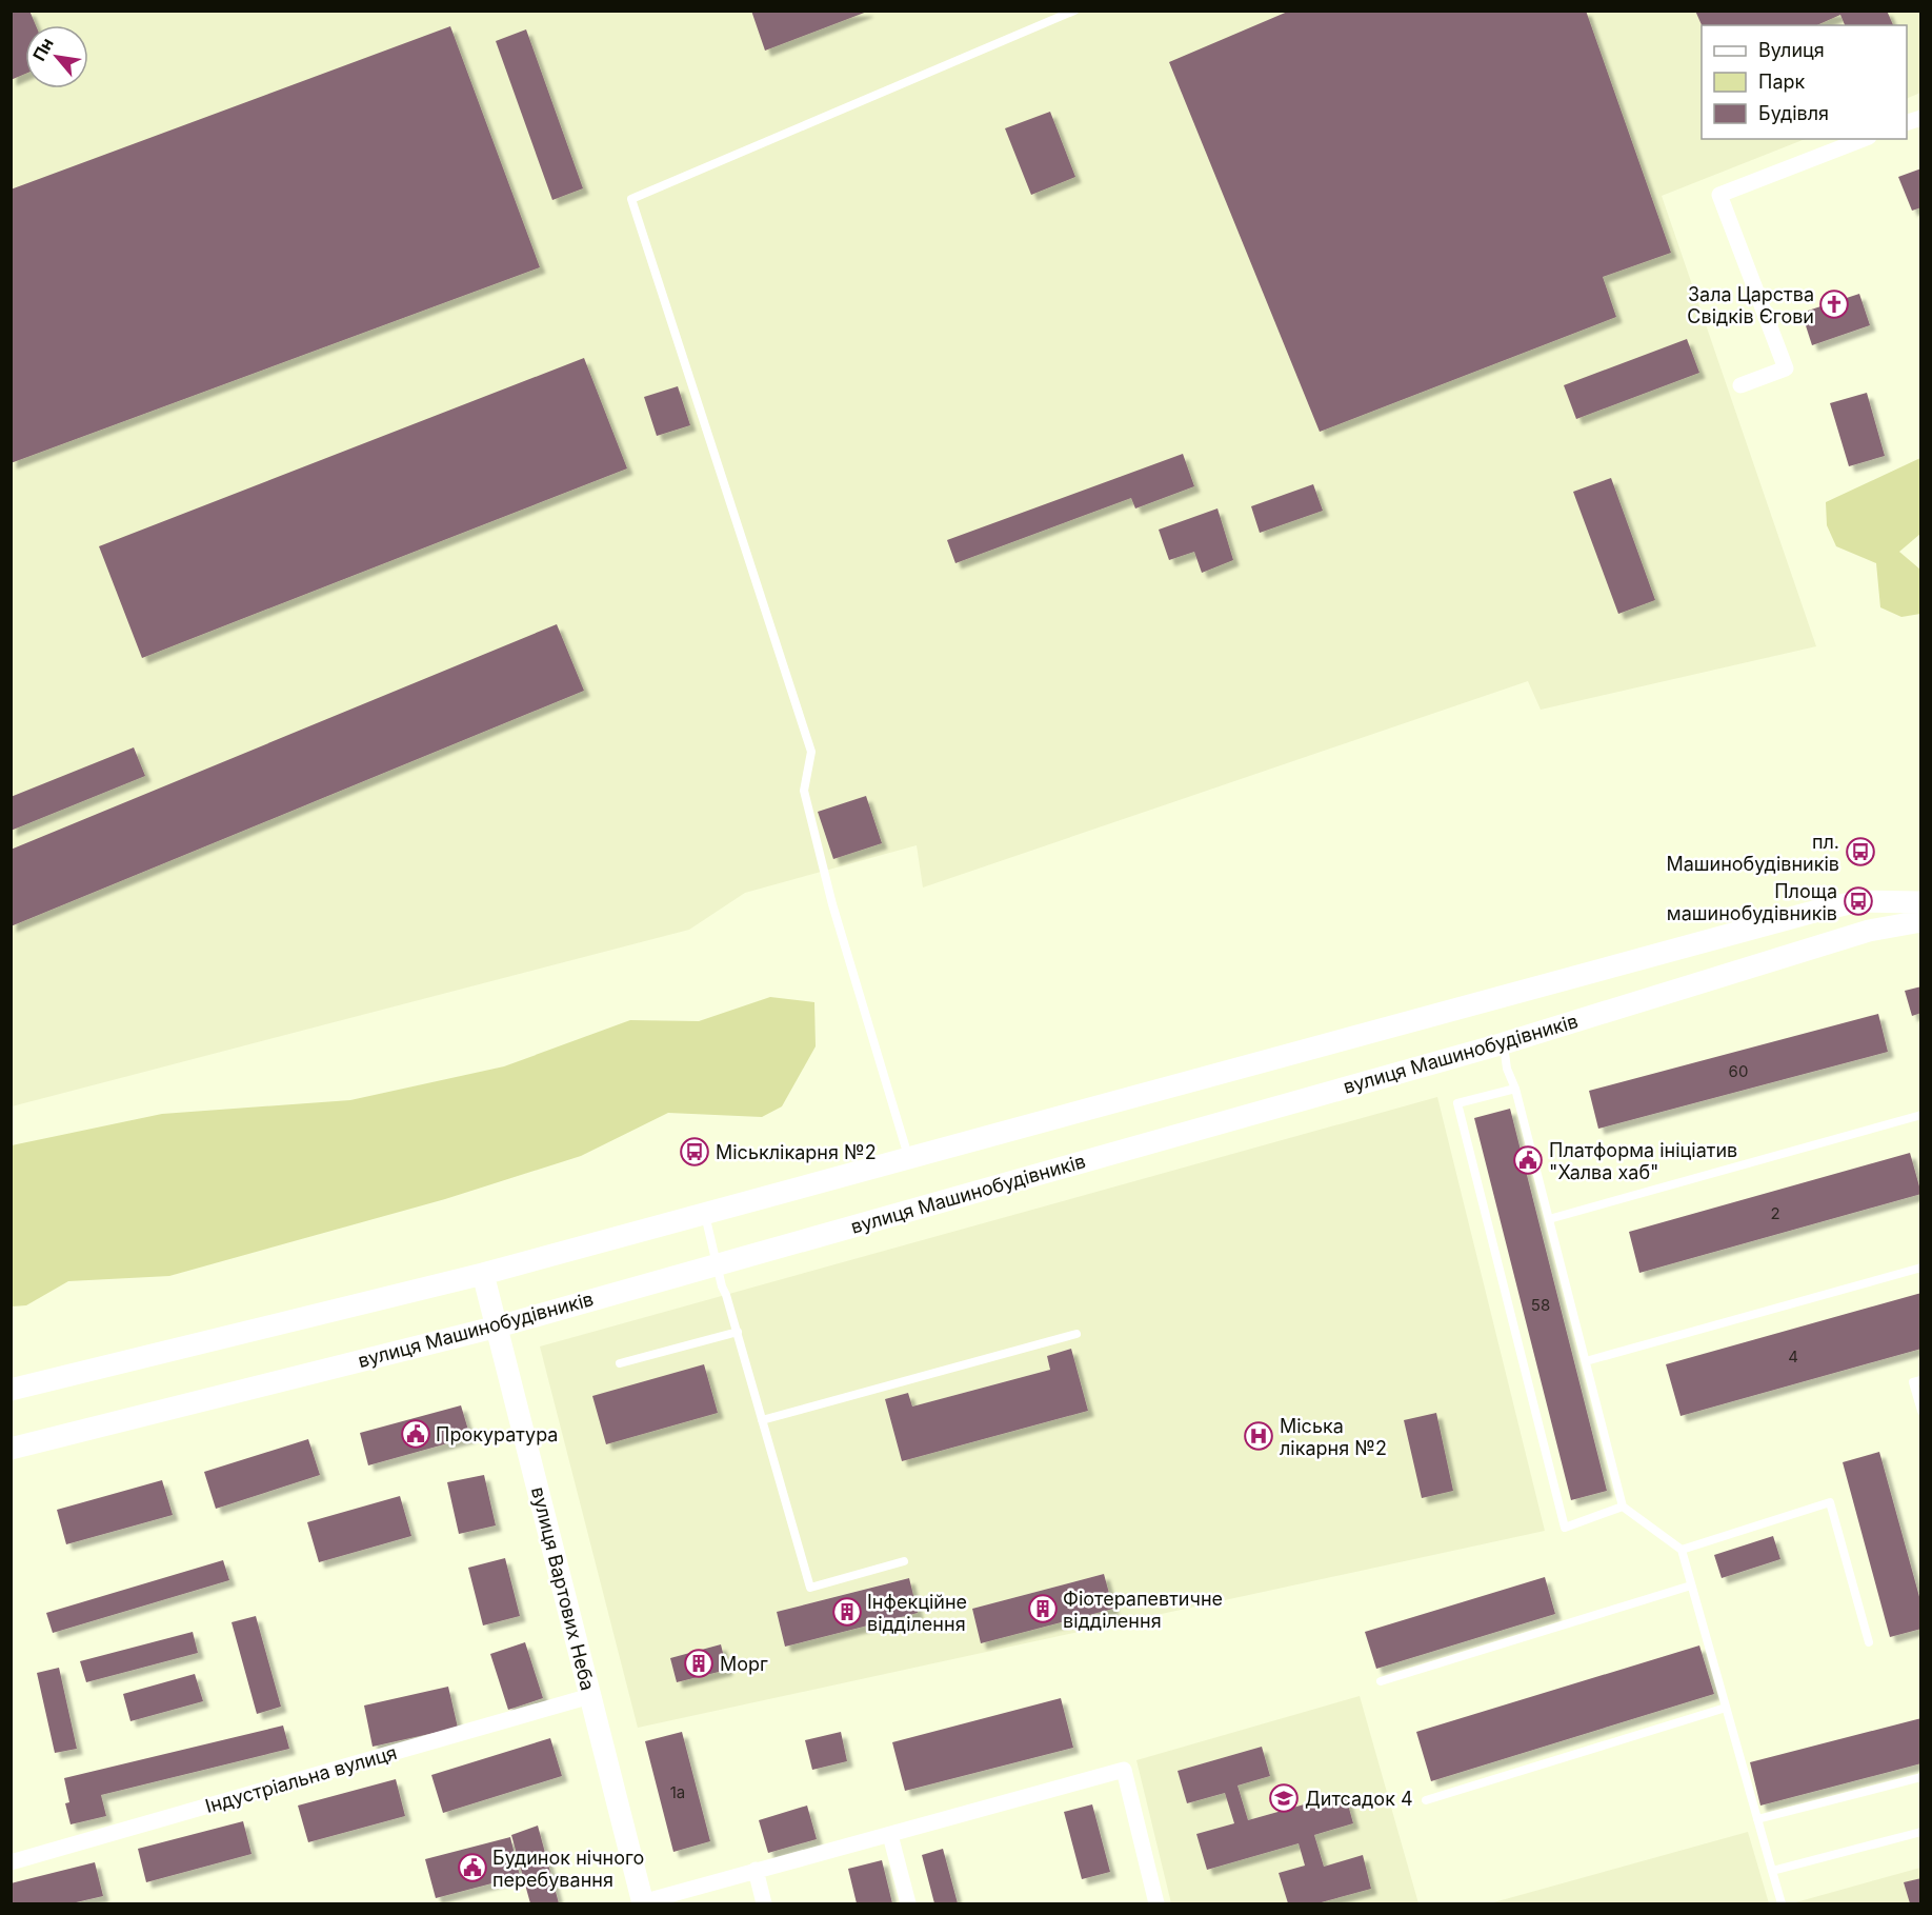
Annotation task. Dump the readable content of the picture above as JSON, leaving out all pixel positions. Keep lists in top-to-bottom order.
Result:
{
  "streets": {
    "street": ["вулиця Машинобудівників", "вулиця Вартових Неба", "Індустріальна вулиця"]
  },
  "crossings": [
    ["вулиця Машинобудівників", "вулиця Вартових Неба"],
    ["вулиця Вартових Неба", "Індустріальна вулиця"]
  ],
  "places": {
    "church": ["Зала Царства Свідків Єгови"],
    "bus stop": ["пл. Машинобудівників", "Площа машинобудівників", "Міськлікарня №2"],
    "public building": ["Платформа ініціатив \"Халва хаб\"", "Прокуратура", "Будинок нічного перебування"],
    "hospital": ["Міська лікарня №2"],
    "building": ["Фіотерапевтичне відділення", "Інфекційне відділення", "Морг"],
    "school or university": ["Дитсадок 4"]
  },
  "house_numbers": [
    "60",
    "2",
    "58",
    "4",
    "1а"
  ],
  "legend": ["Вулиця", "Парк", "Будівля"],
  "north": "top left"
}
